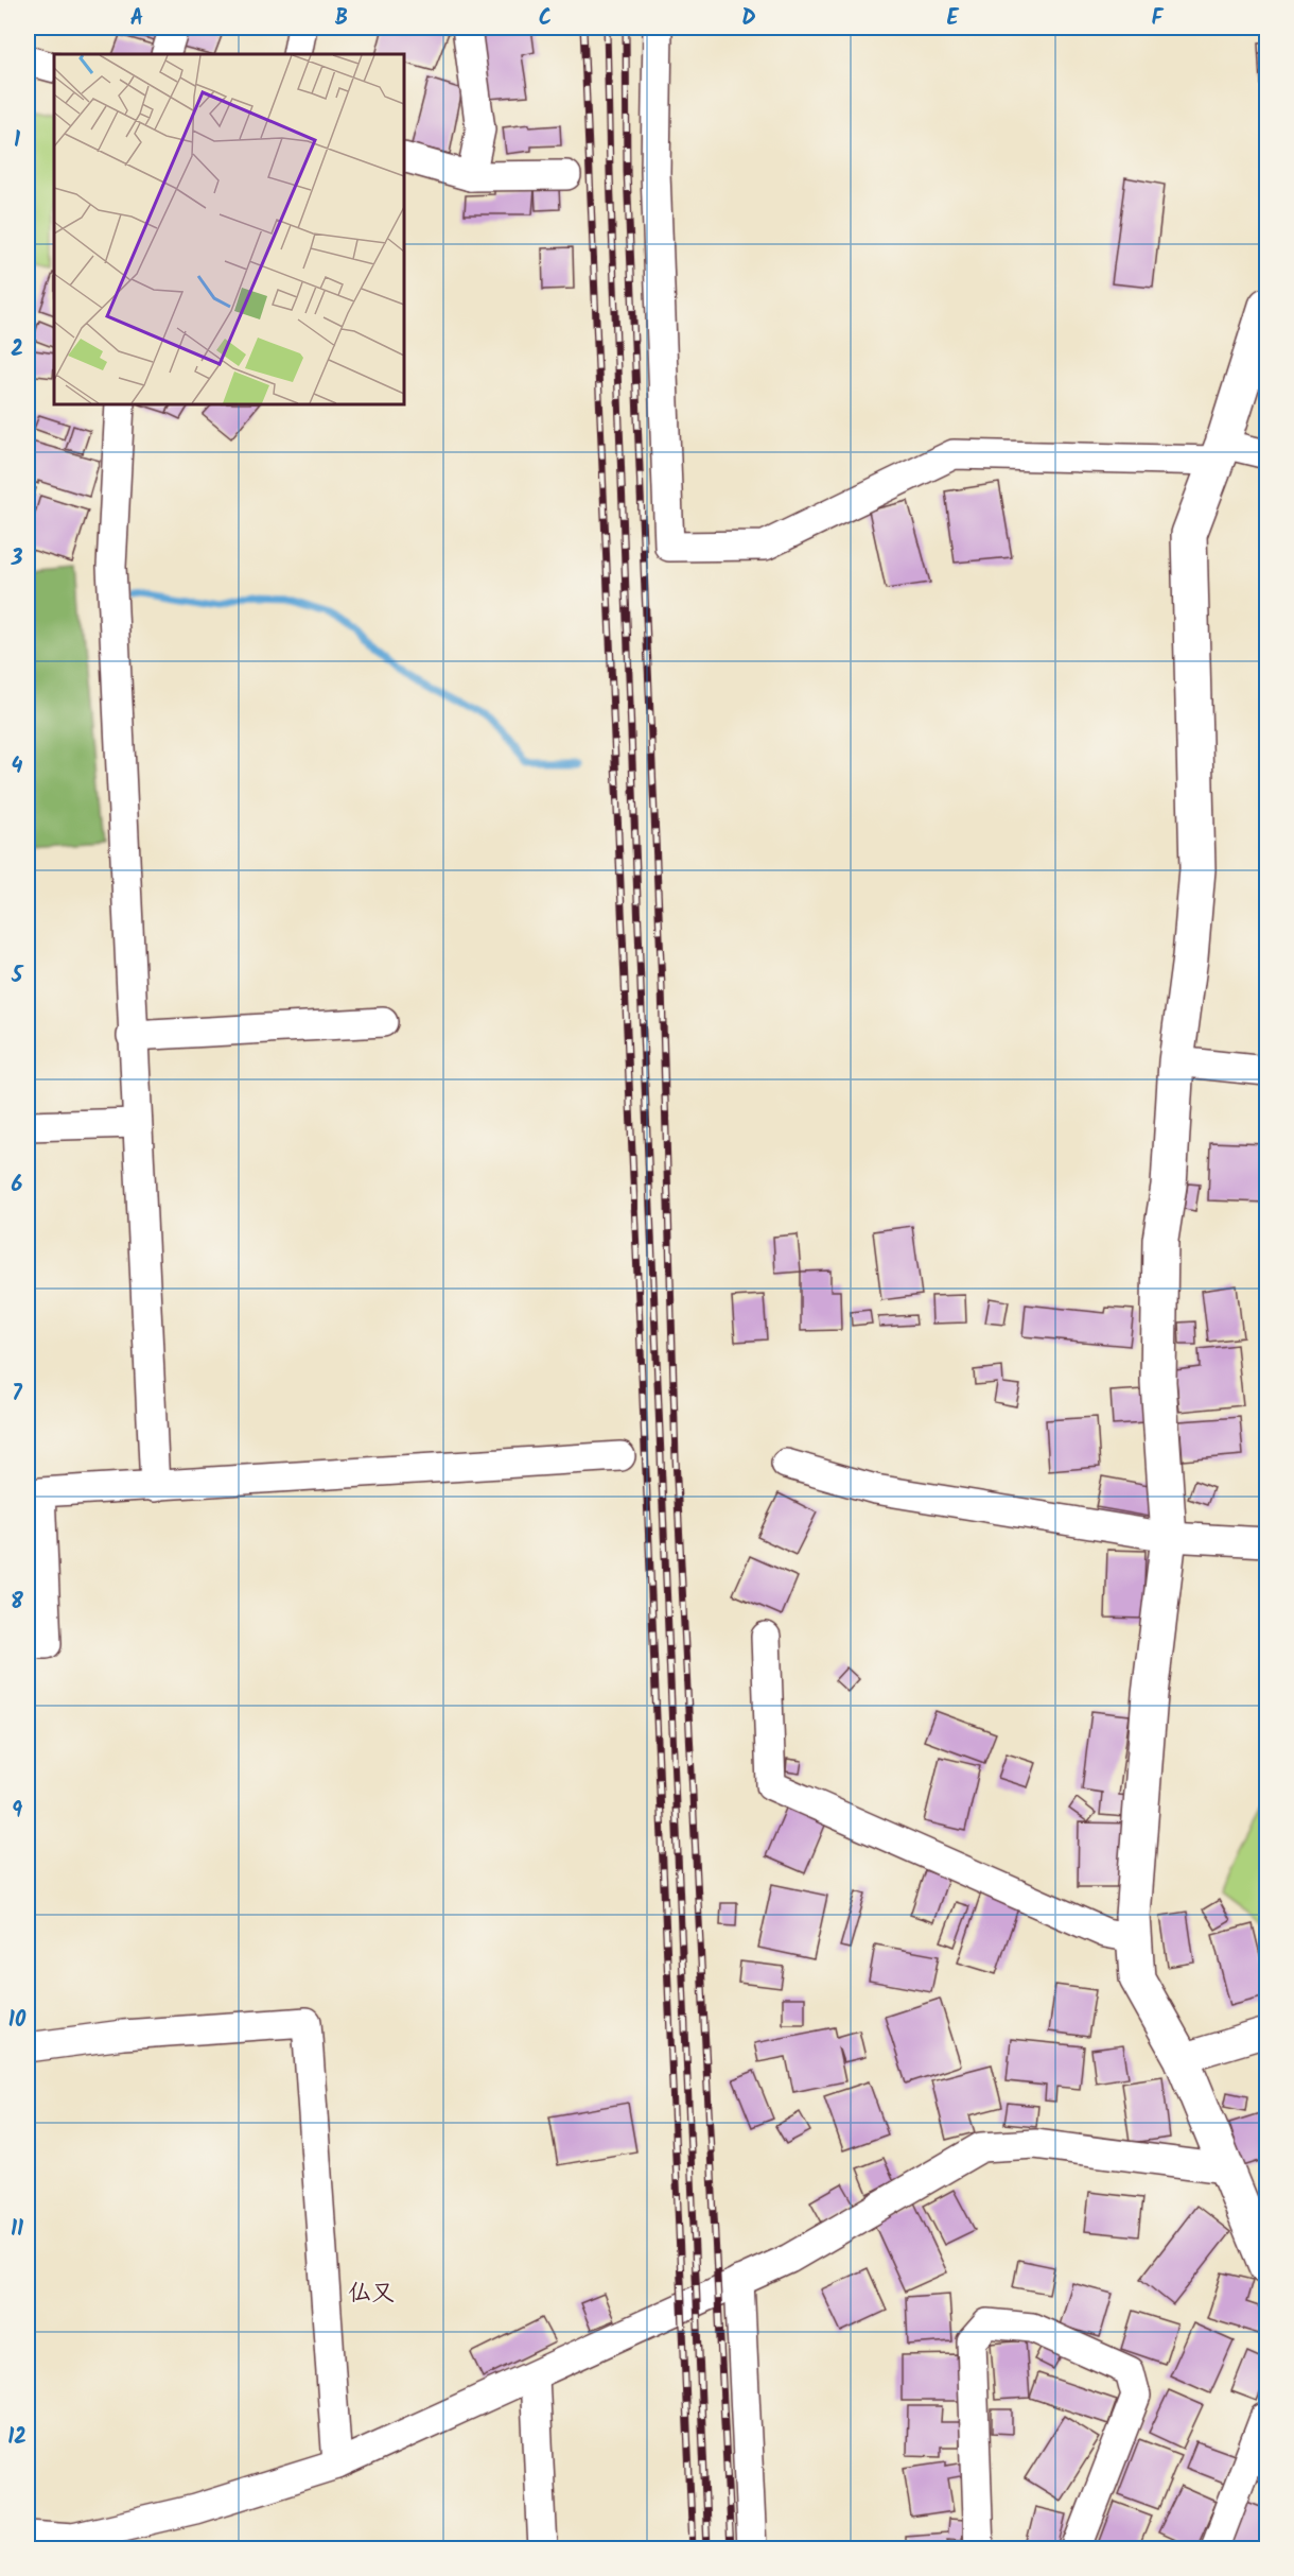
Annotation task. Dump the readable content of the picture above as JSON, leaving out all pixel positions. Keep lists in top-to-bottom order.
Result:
{
  "districts": ["仏又"],
  "grid": {
    "columns": [
      "A",
      "B",
      "C",
      "D",
      "E",
      "F"
    ],
    "rows": [
      "1",
      "2",
      "3",
      "4",
      "5",
      "6",
      "7",
      "8",
      "9",
      "10",
      "11",
      "12"
    ]
  }
}
